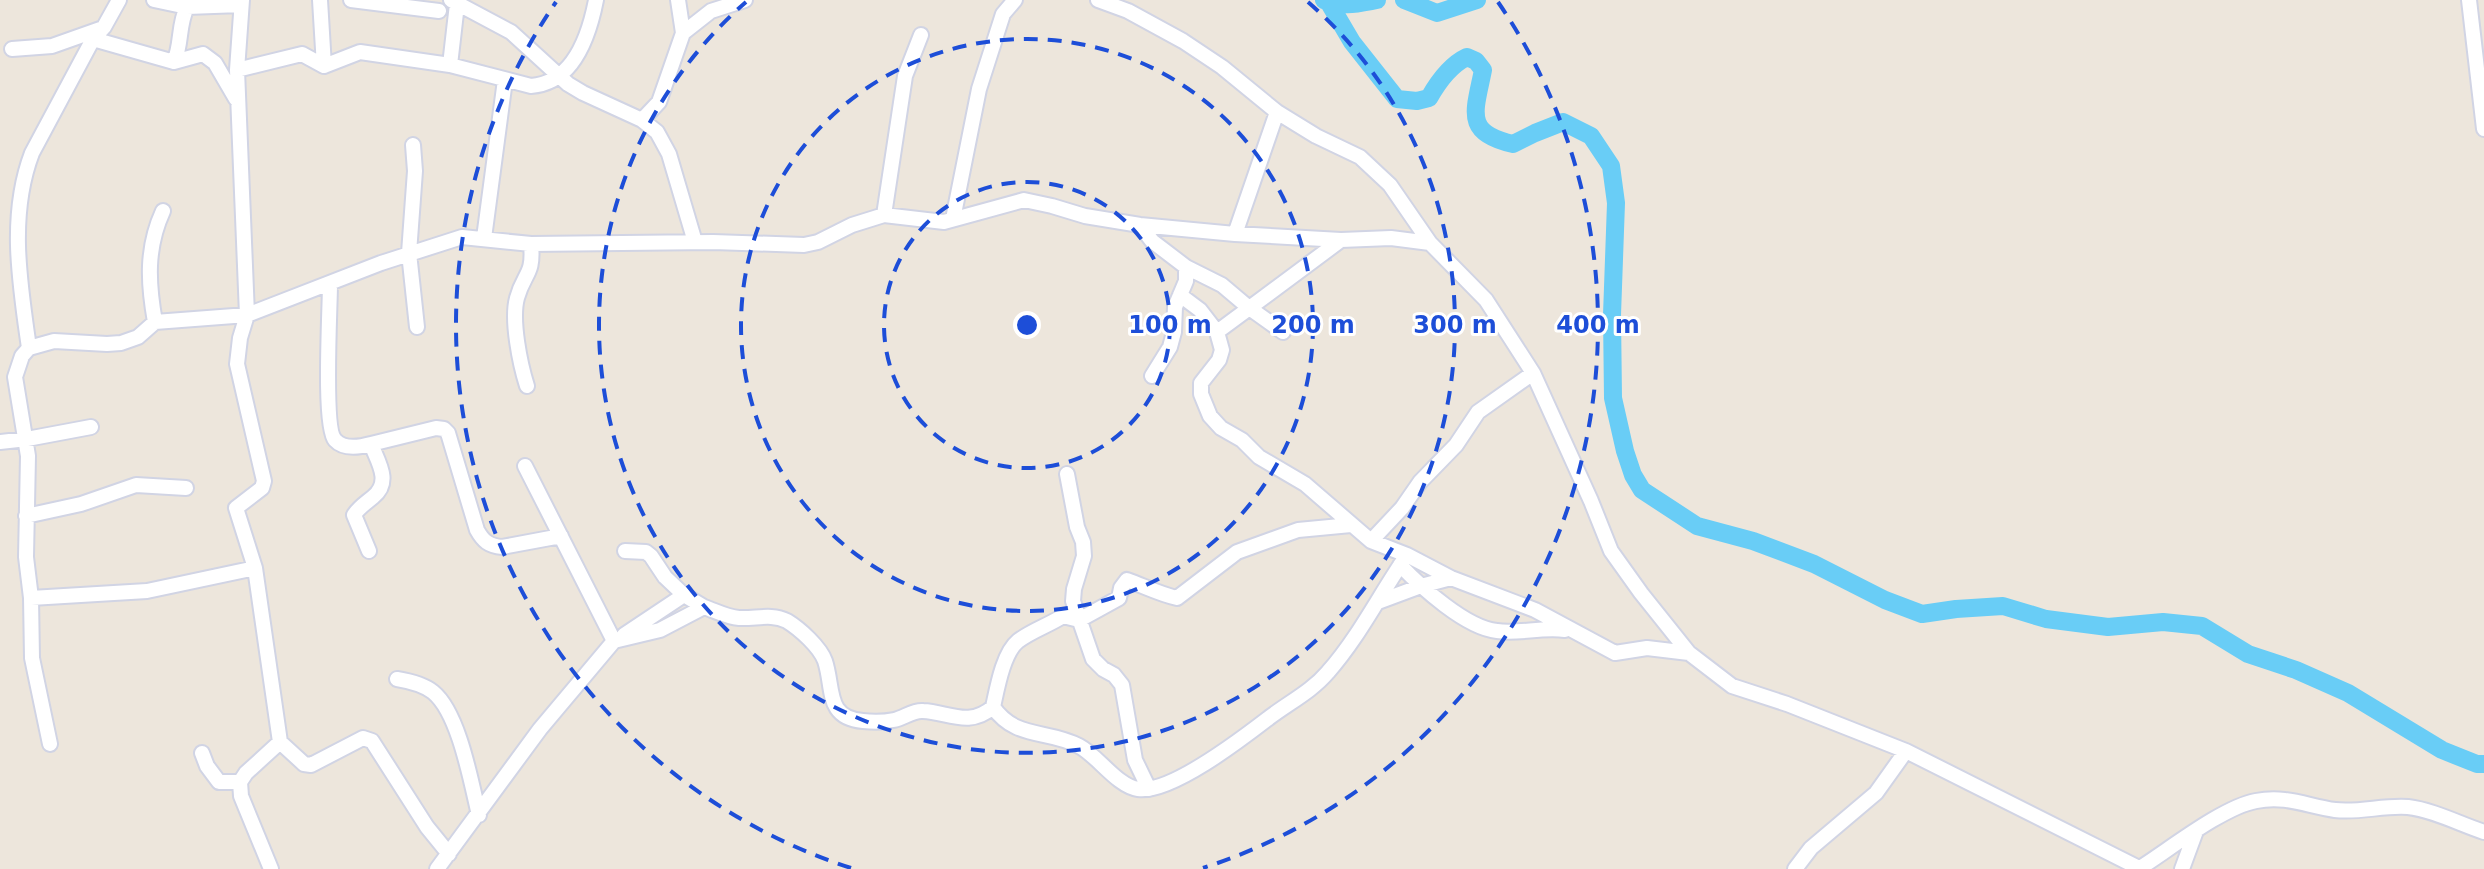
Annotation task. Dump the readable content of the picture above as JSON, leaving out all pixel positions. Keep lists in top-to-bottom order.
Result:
{
  "rings": [
    "100 m",
    "200 m",
    "300 m",
    "400 m"
  ]
}
